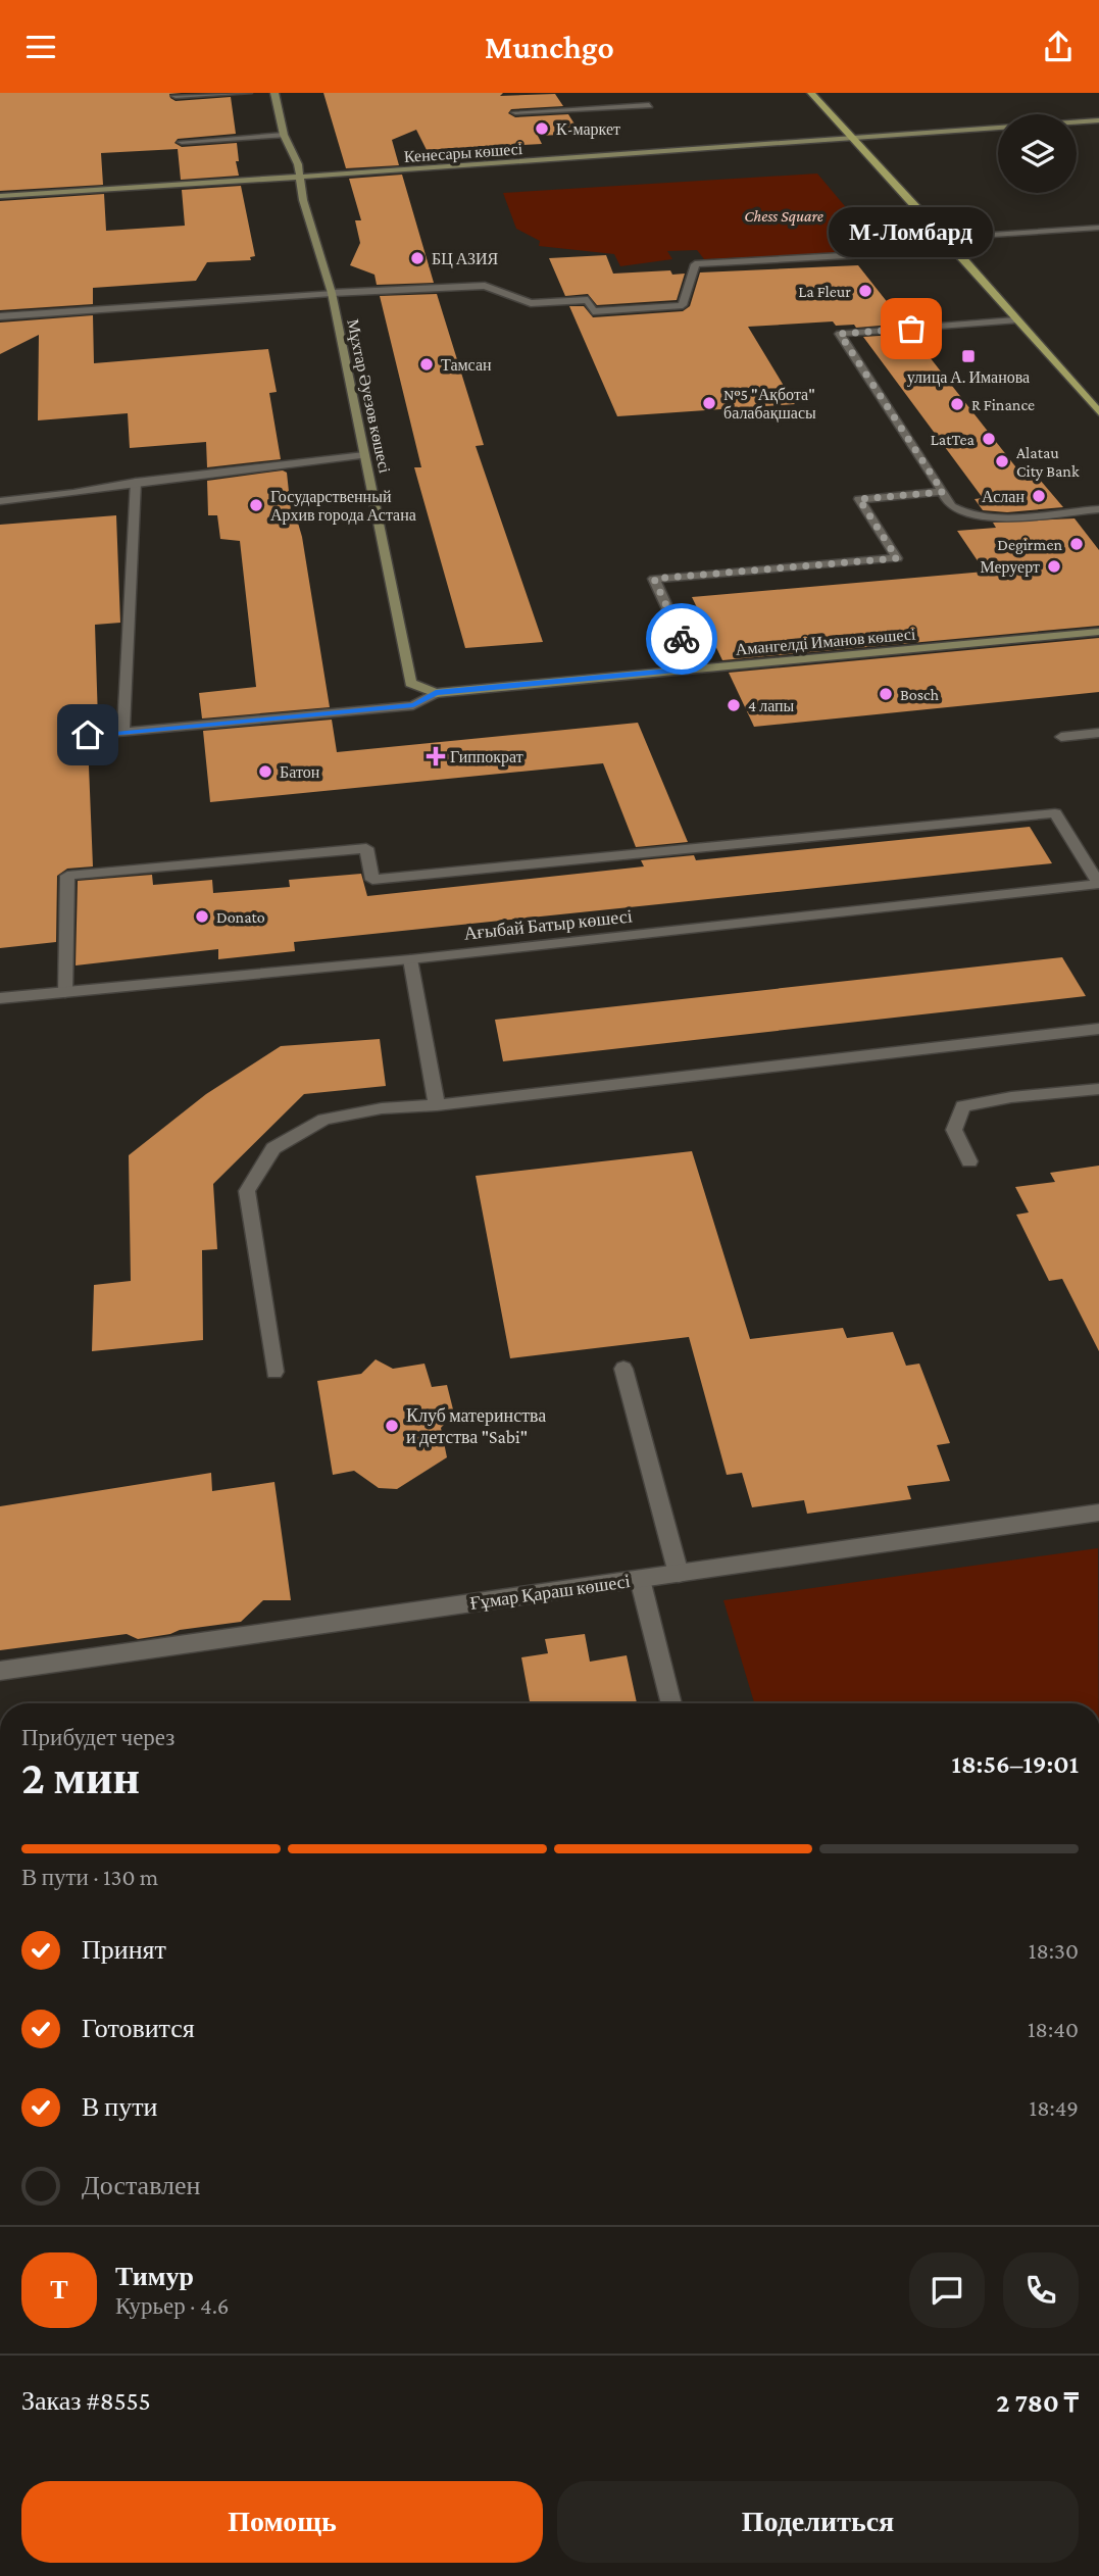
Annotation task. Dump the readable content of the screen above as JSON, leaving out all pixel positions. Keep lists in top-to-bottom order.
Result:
{
  "streets": {
    "street": [
      "Кенесары көшесі",
      "Мұхтар Әуезов көшесі",
      "Амангелді Иманов көшесі",
      "Ағыбай Батыр көшесі",
      "Ғұмар Қараш көшесі"
    ]
  },
  "crossings": [
    ["Кенесары көшесі", "Мұхтар Әуезов көшесі"],
    ["Мұхтар Әуезов көшесі", "Амангелді Иманов көшесі"]
  ],
  "parks": ["Chess Square"],
  "places": {
    "other": [
      "К-маркет",
      "БЦ АЗИЯ",
      "La Fleur",
      "М-Ломбард",
      "Тамсан",
      "№5 \"Ақбота\" балабақшасы",
      "R Finance",
      "LatTea",
      "Alatau City Bank",
      "Аслан",
      "Государственный Архив города Астана",
      "Degirmen",
      "Меруерт",
      "Bosch",
      "4 лапы",
      "Батон",
      "Donato",
      "Клуб материнства и детства \"Sabi\""
    ],
    "transit": ["улица А. Иманова"],
    "health": ["Гиппократ"]
  },
  "page": {
    "header": "Munchgo",
    "bubble": "М-Ломбард",
    "heading": ["2 мин", "Прибудет через", "18:56–19:01"],
    "panel": [
      "Тимур",
      "Курьер · 4.6",
      "Заказ #8555",
      "2 780 ₸"
    ],
    "bar": "В пути · 130 m",
    "list": [
      ["Принят", "18:30"],
      ["Готовится", "18:40"],
      ["В пути", "18:49"],
      "Доставлен"
    ],
    "round": "Т",
    "buttons": ["Помощь", "Поделиться"]
  }
}
